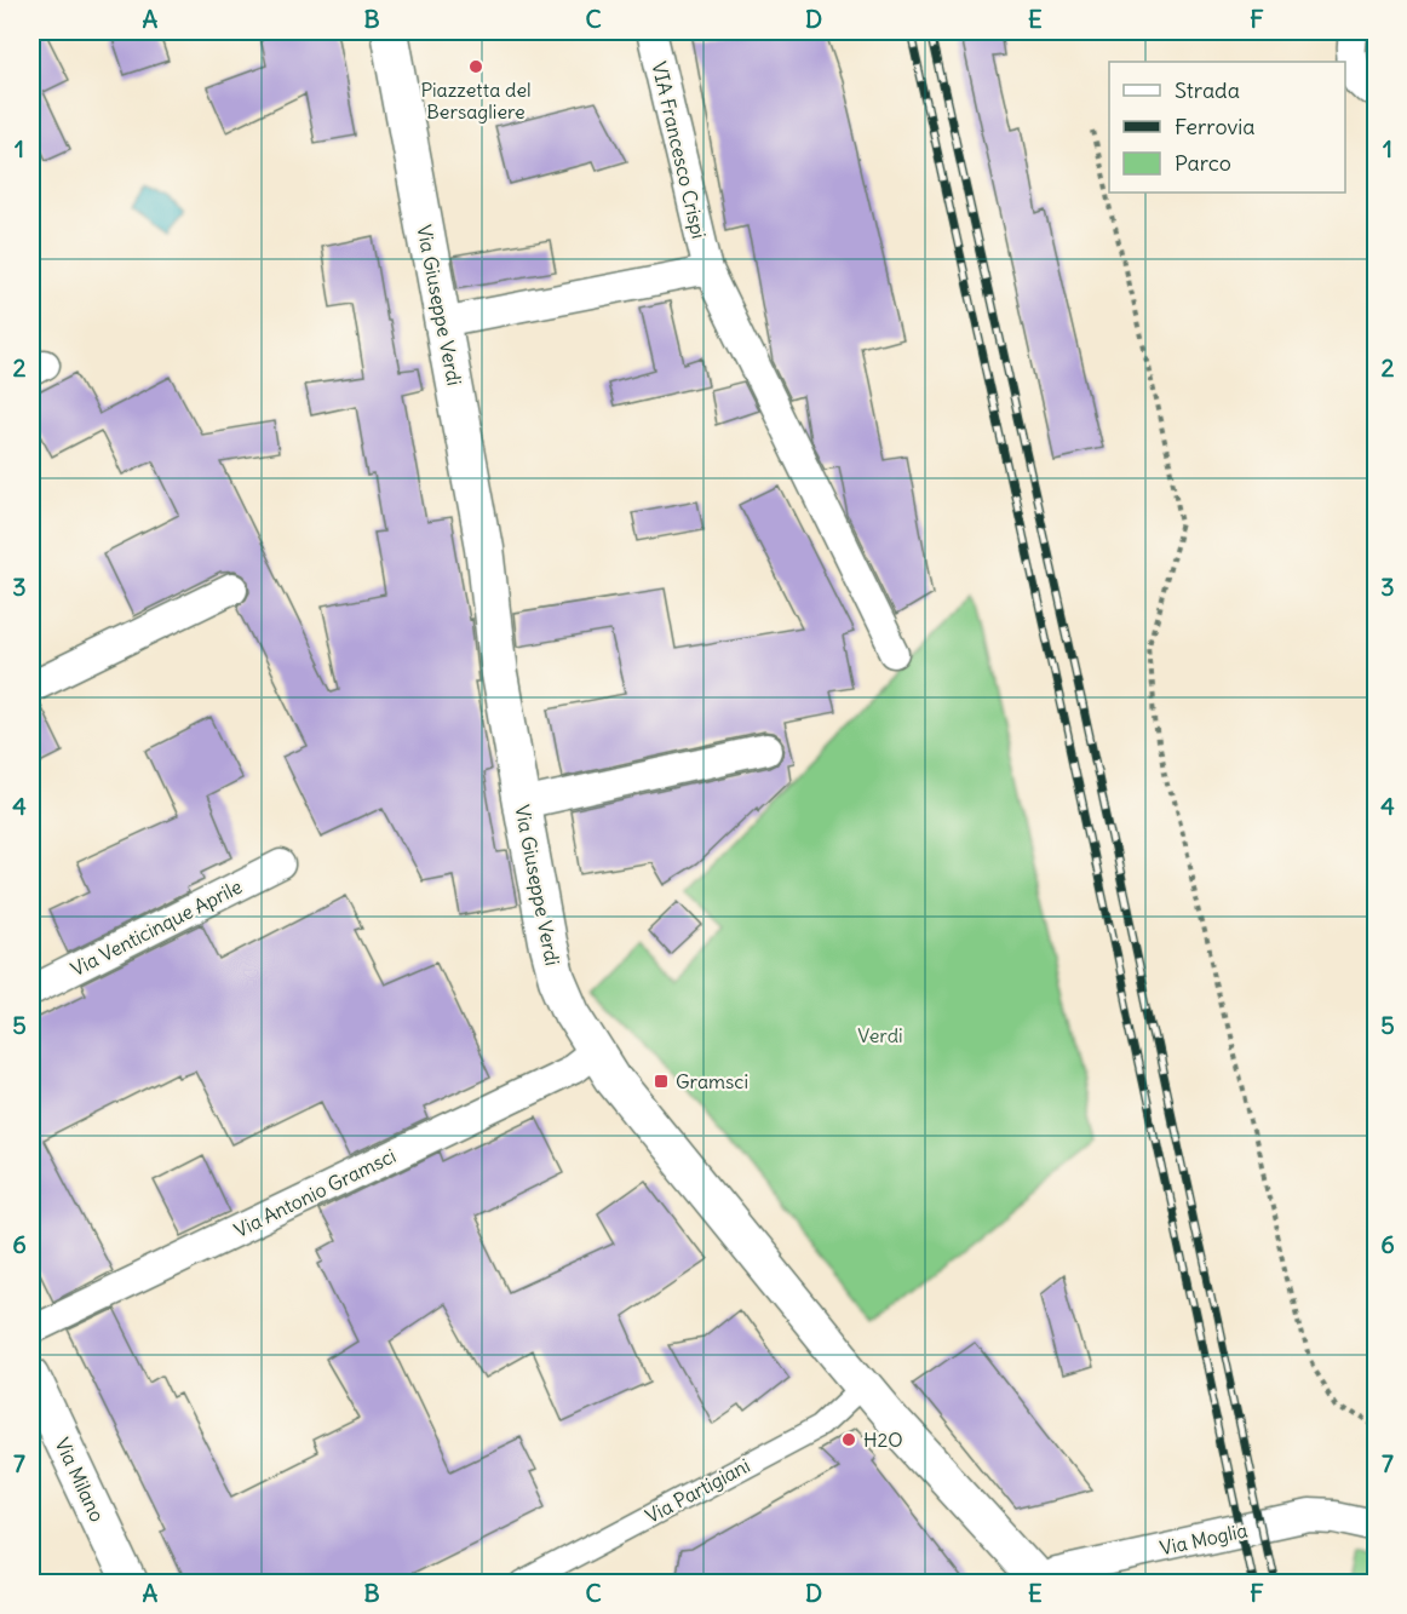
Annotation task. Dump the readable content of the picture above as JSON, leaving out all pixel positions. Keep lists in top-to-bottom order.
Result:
{
  "streets": {
    "street": [
      "VIA Francesco Crispi",
      "Via Giuseppe Verdi",
      "Via Venticinque Aprile",
      "Via Antonio Gramsci",
      "Via Milano",
      "Via Partigiani",
      "Via Moglia"
    ]
  },
  "crossings": [
    ["Via Giuseppe Verdi", "Via Antonio Gramsci"],
    ["Via Giuseppe Verdi", "Via Partigiani"],
    ["Via Giuseppe Verdi", "Via Moglia"]
  ],
  "parks": ["Verdi"],
  "places": {
    "other": ["Piazzetta del Bersagliere", "H2O"],
    "transit": ["Gramsci"]
  },
  "legend": ["Strada", "Ferrovia", "Parco"],
  "grid": {
    "columns": [
      "A",
      "B",
      "C",
      "D",
      "E",
      "F"
    ],
    "rows": [
      "1",
      "2",
      "3",
      "4",
      "5",
      "6",
      "7"
    ]
  }
}
